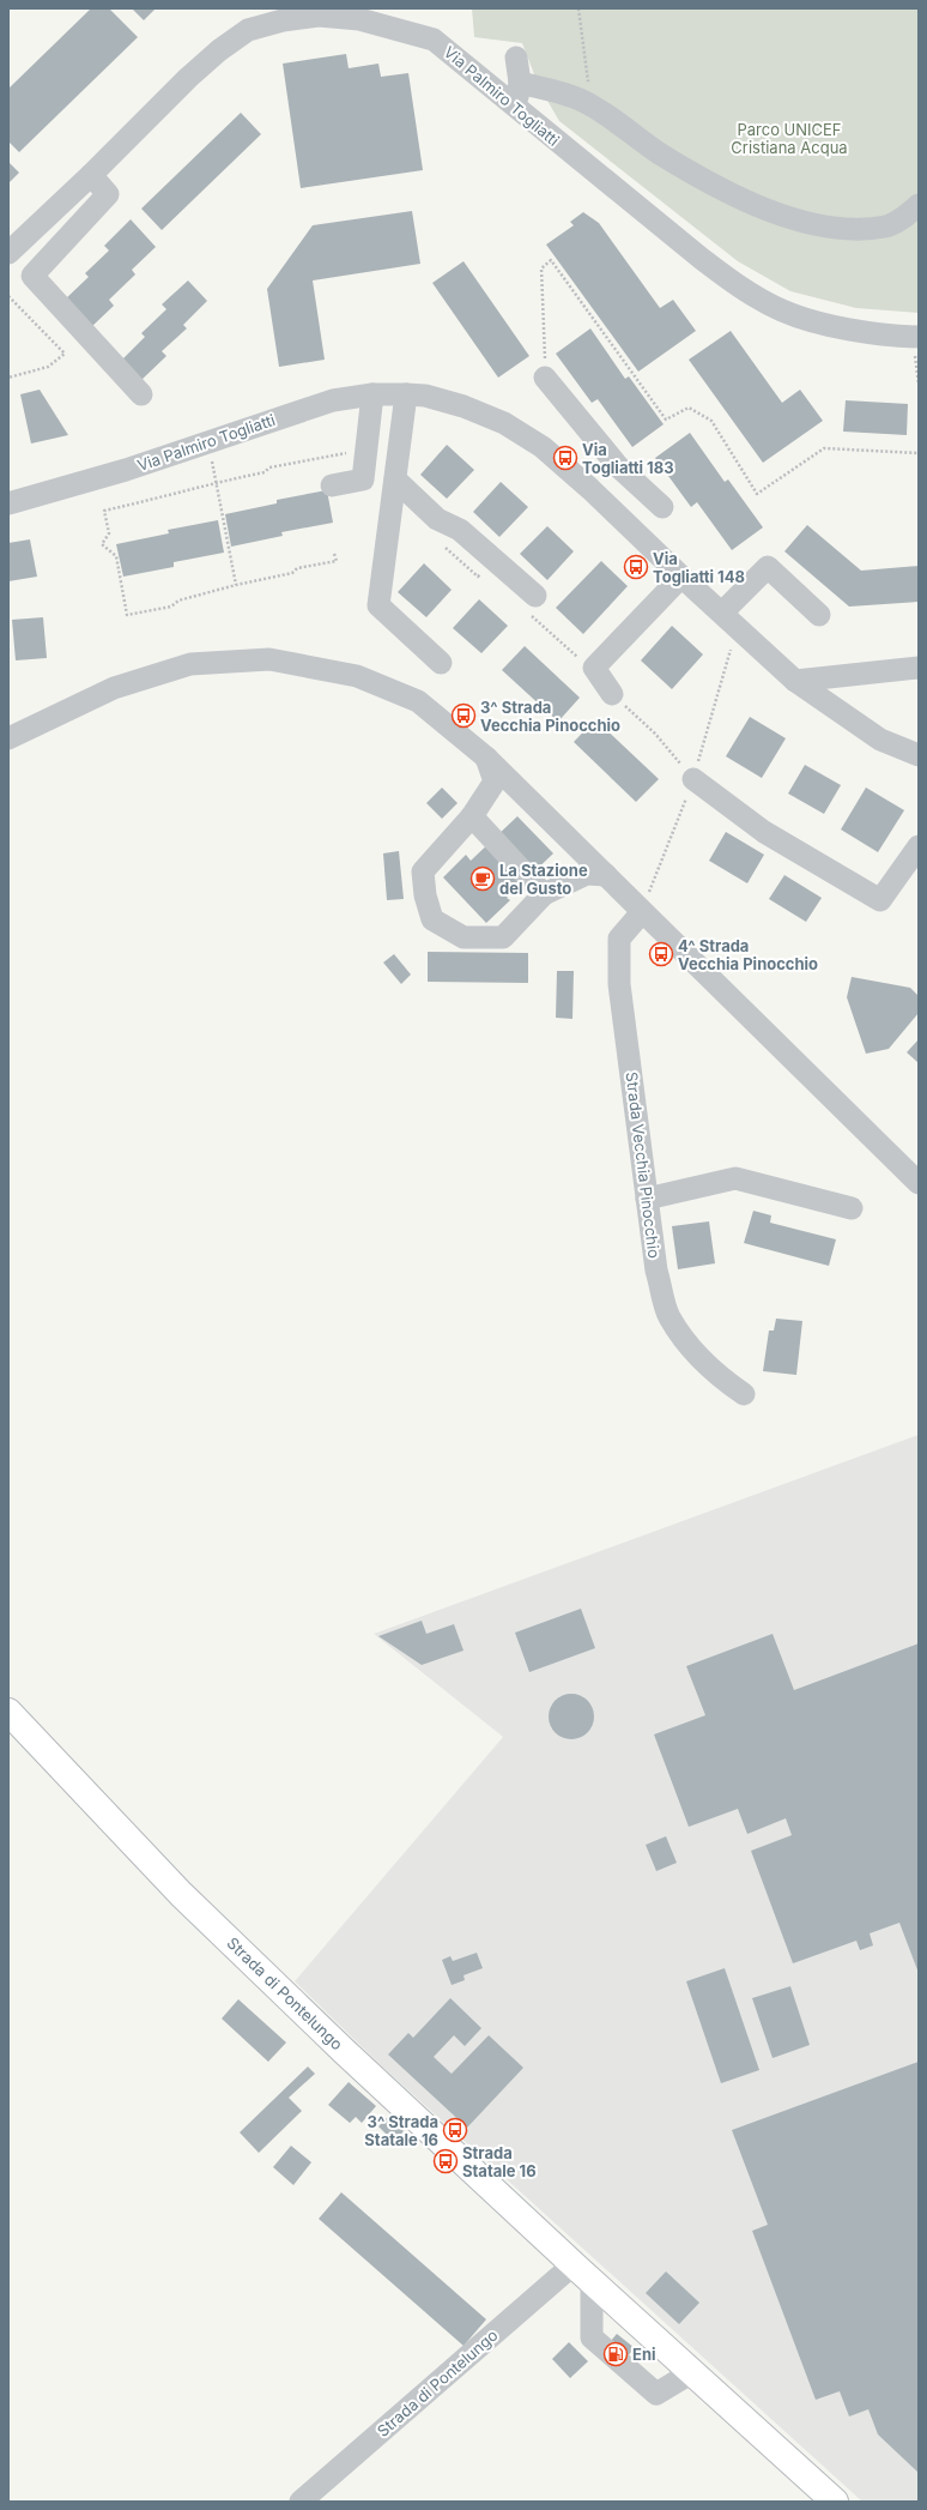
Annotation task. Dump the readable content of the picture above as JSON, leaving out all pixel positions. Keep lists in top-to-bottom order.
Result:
{
  "streets": {
    "main road": ["Strada di Pontelungo"],
    "street": ["Via Palmiro Togliatti", "Strada Vecchia Pinocchio"]
  },
  "parks": ["Parco UNICEF Cristiana Acqua"],
  "places": {
    "bus stop": [
      "Via Togliatti 183",
      "Via Togliatti 148",
      "3^ Strada Vecchia Pinocchio",
      "4^ Strada Vecchia Pinocchio",
      "3^ Strada Statale 16",
      "Strada Statale 16"
    ],
    "cafe": ["La Stazione del Gusto"],
    "fuel station": ["Eni"]
  }
}
